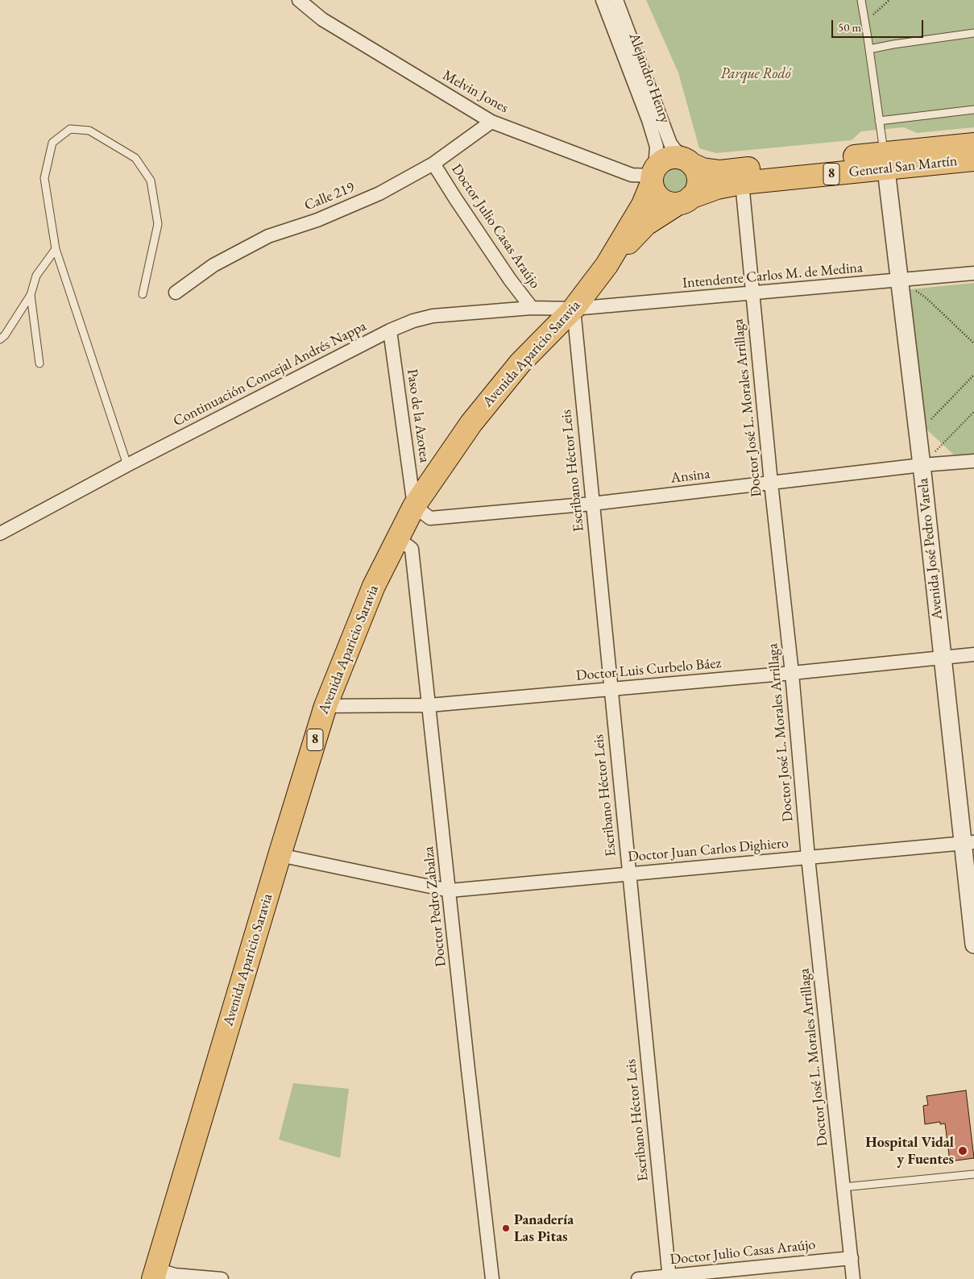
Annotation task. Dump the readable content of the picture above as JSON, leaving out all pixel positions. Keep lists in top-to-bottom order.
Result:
{
  "streets": {
    "highway": ["General San Martín", "8", "Avenida Aparicio Saravia"],
    "street": [
      "Alejandro Henry",
      "Melvin Jones",
      "Calle 219",
      "Doctor Julio Casas Araújo",
      "Intendente Carlos M. de Medina",
      "Continuación Concejal Andrés Nappa",
      "Doctor José L. Morales Arrillaga",
      "Paso de la Azotea",
      "Escribano Héctor Leis",
      "Ansina",
      "Avenida José Pedro Varela",
      "Doctor Luis Curbelo Báez",
      "Doctor Juan Carlos Dighiero",
      "Doctor Pedro Zabalza"
    ]
  },
  "crossings": [
    ["Alejandro Henry", "Melvin Jones"],
    ["Alejandro Henry", "General San Martín"],
    ["Alejandro Henry", "8"],
    ["Alejandro Henry", "Avenida Aparicio Saravia"],
    ["Melvin Jones", "General San Martín"],
    ["Melvin Jones", "8"],
    ["Melvin Jones", "Calle 219"],
    ["Melvin Jones", "Avenida Aparicio Saravia"],
    ["General San Martín", "8"],
    ["General San Martín", "Avenida Aparicio Saravia"],
    ["General San Martín", "Doctor José L. Morales Arrillaga"],
    ["General San Martín", "Avenida José Pedro Varela"],
    ["8", "Avenida Aparicio Saravia"],
    ["Calle 219", "Doctor Julio Casas Araújo"],
    ["Doctor Julio Casas Araújo", "Continuación Concejal Andrés Nappa"],
    ["Doctor Julio Casas Araújo", "Doctor José L. Morales Arrillaga"],
    ["Doctor Julio Casas Araújo", "Escribano Héctor Leis"],
    ["Intendente Carlos M. de Medina", "Avenida Aparicio Saravia"],
    ["Intendente Carlos M. de Medina", "Continuación Concejal Andrés Nappa"],
    ["Intendente Carlos M. de Medina", "Doctor José L. Morales Arrillaga"],
    ["Intendente Carlos M. de Medina", "Escribano Héctor Leis"],
    ["Intendente Carlos M. de Medina", "Avenida José Pedro Varela"],
    ["Avenida Aparicio Saravia", "Continuación Concejal Andrés Nappa"],
    ["Avenida Aparicio Saravia", "Paso de la Azotea"],
    ["Avenida Aparicio Saravia", "Escribano Héctor Leis"],
    ["Avenida Aparicio Saravia", "Ansina"],
    ["Avenida Aparicio Saravia", "Doctor Luis Curbelo Báez"],
    ["Avenida Aparicio Saravia", "Doctor Juan Carlos Dighiero"],
    ["Avenida Aparicio Saravia", "Doctor Pedro Zabalza"],
    ["Continuación Concejal Andrés Nappa", "Paso de la Azotea"],
    ["Continuación Concejal Andrés Nappa", "Escribano Héctor Leis"],
    ["Doctor José L. Morales Arrillaga", "Ansina"],
    ["Doctor José L. Morales Arrillaga", "Doctor Luis Curbelo Báez"],
    ["Doctor José L. Morales Arrillaga", "Doctor Juan Carlos Dighiero"],
    ["Paso de la Azotea", "Ansina"],
    ["Escribano Héctor Leis", "Ansina"],
    ["Escribano Héctor Leis", "Doctor Luis Curbelo Báez"],
    ["Escribano Héctor Leis", "Doctor Juan Carlos Dighiero"],
    ["Ansina", "Avenida José Pedro Varela"],
    ["Avenida José Pedro Varela", "Doctor Luis Curbelo Báez"],
    ["Avenida José Pedro Varela", "Doctor Juan Carlos Dighiero"],
    ["Doctor Luis Curbelo Báez", "Doctor Pedro Zabalza"],
    ["Doctor Juan Carlos Dighiero", "Doctor Pedro Zabalza"]
  ],
  "parks": ["Parque Rodó"],
  "places": ["Hospital Vidal y Fuentes", "Panadería Las Pitas"],
  "scale_bar": "50 m"
}
